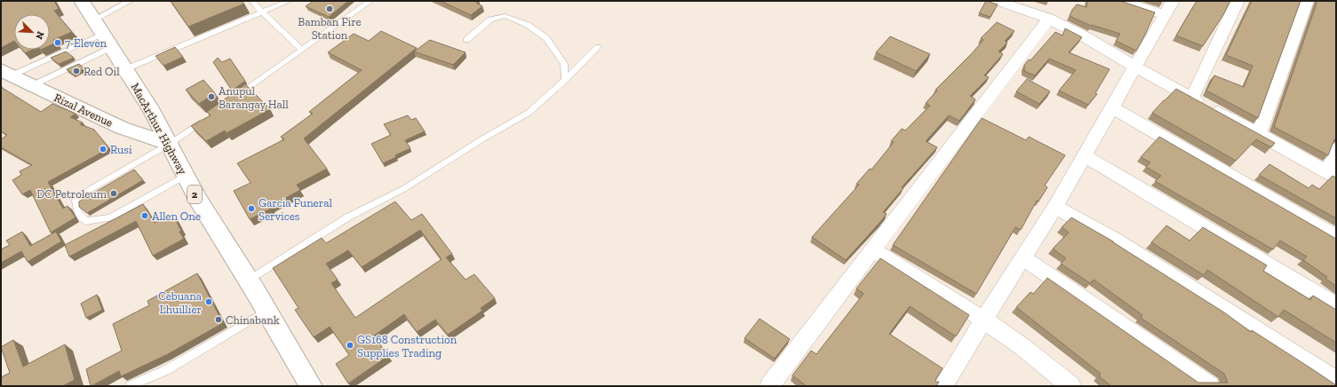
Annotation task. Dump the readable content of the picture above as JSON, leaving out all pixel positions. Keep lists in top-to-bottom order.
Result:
{
  "streets": {
    "main road": ["Rizal Avenue", "MacArthur Highway", "2"]
  },
  "crossings": [
    ["Rizal Avenue", "MacArthur Highway"]
  ],
  "places": [
    "Bamban Fire Station",
    "7-Eleven",
    "Red Oil",
    "Anupul Barangay Hall",
    "Rusi",
    "DC Petroleum",
    "Garcia Funeral Services",
    "Allen One",
    "Cebuana Lhuillier",
    "Chinabank",
    "GS168 Construction Supplies Trading"
  ],
  "north": "bottom right"
}
